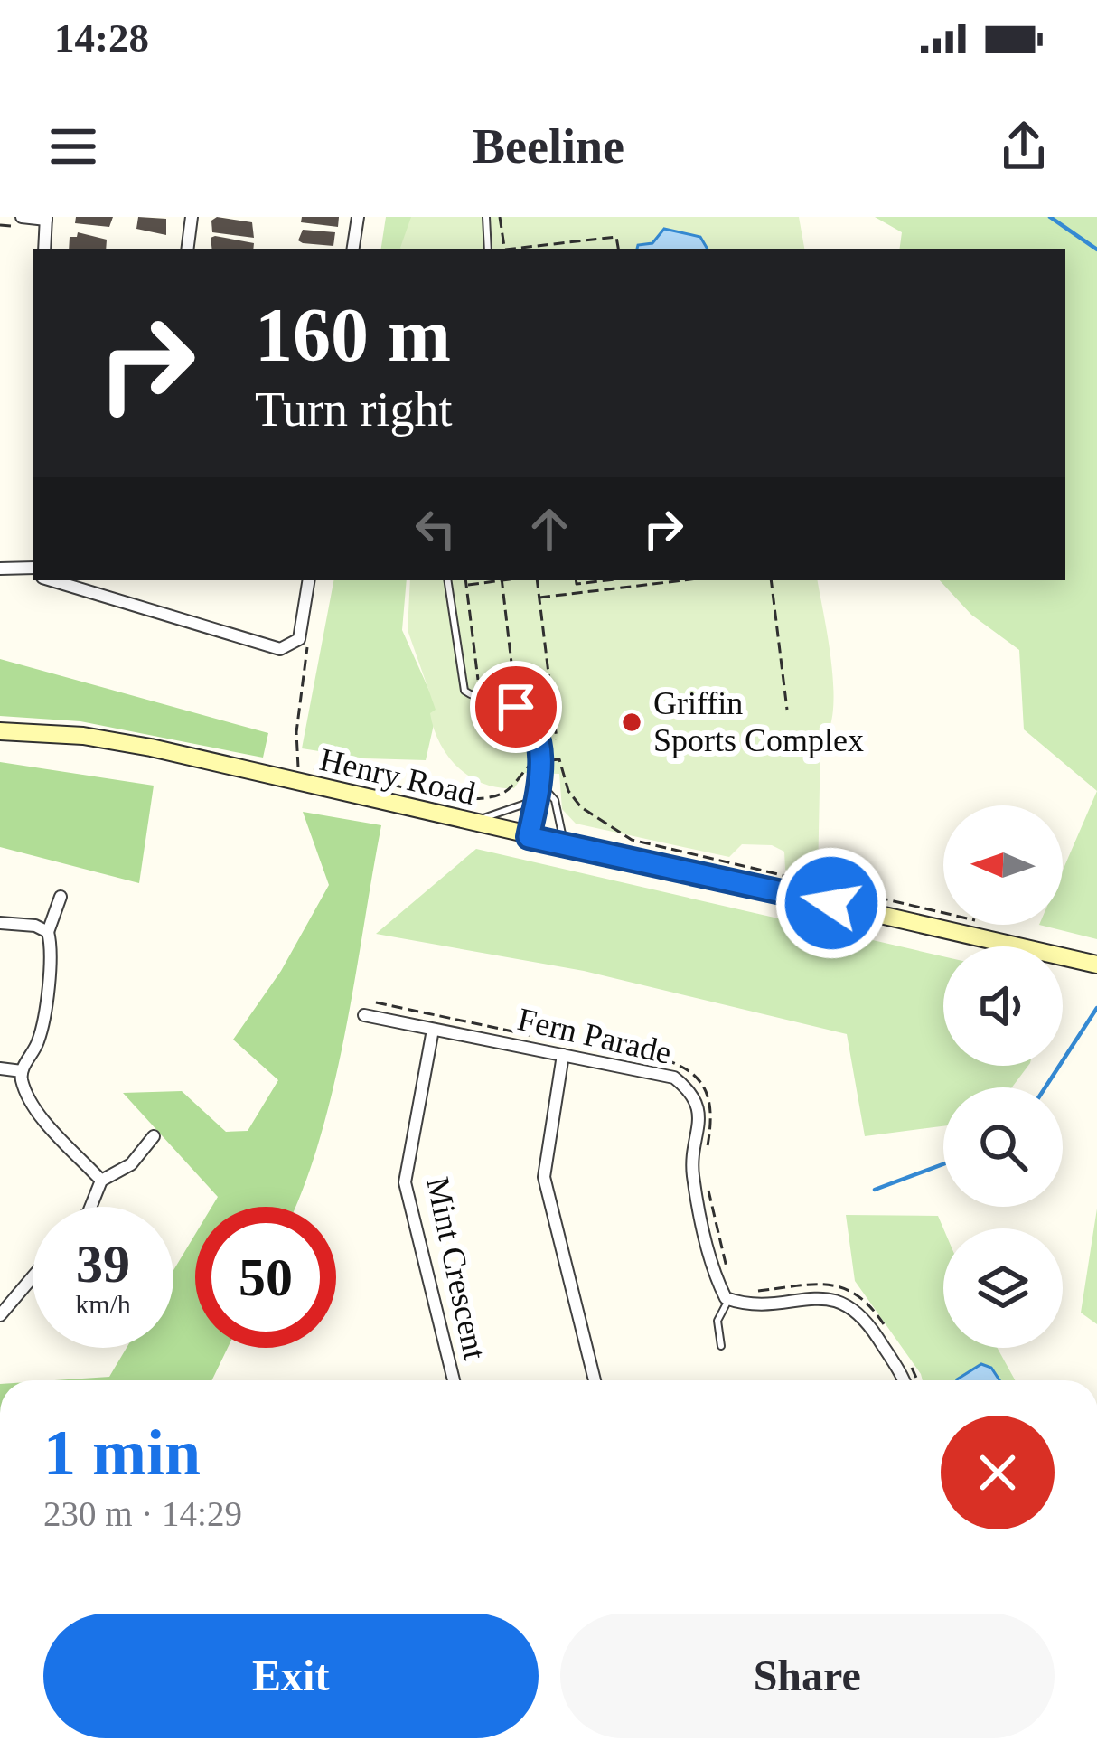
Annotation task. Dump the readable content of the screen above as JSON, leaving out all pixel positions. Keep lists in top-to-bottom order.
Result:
{
  "streets": {
    "main road": ["Henry Road"],
    "street": ["Fern Parade", "Mint Crescent"]
  },
  "crossings": [
    ["Fern Parade", "Mint Crescent"]
  ],
  "places": ["Griffin Sports Complex"],
  "north": "left",
  "page": {
    "status": "14:28",
    "header": "Beeline",
    "turn": ["160 m", "Turn right"],
    "speed": "39 km/h",
    "limit": "50",
    "heading": ["1 min", "230 m · 14:29"],
    "buttons": ["Exit", "Share"]
  }
}
